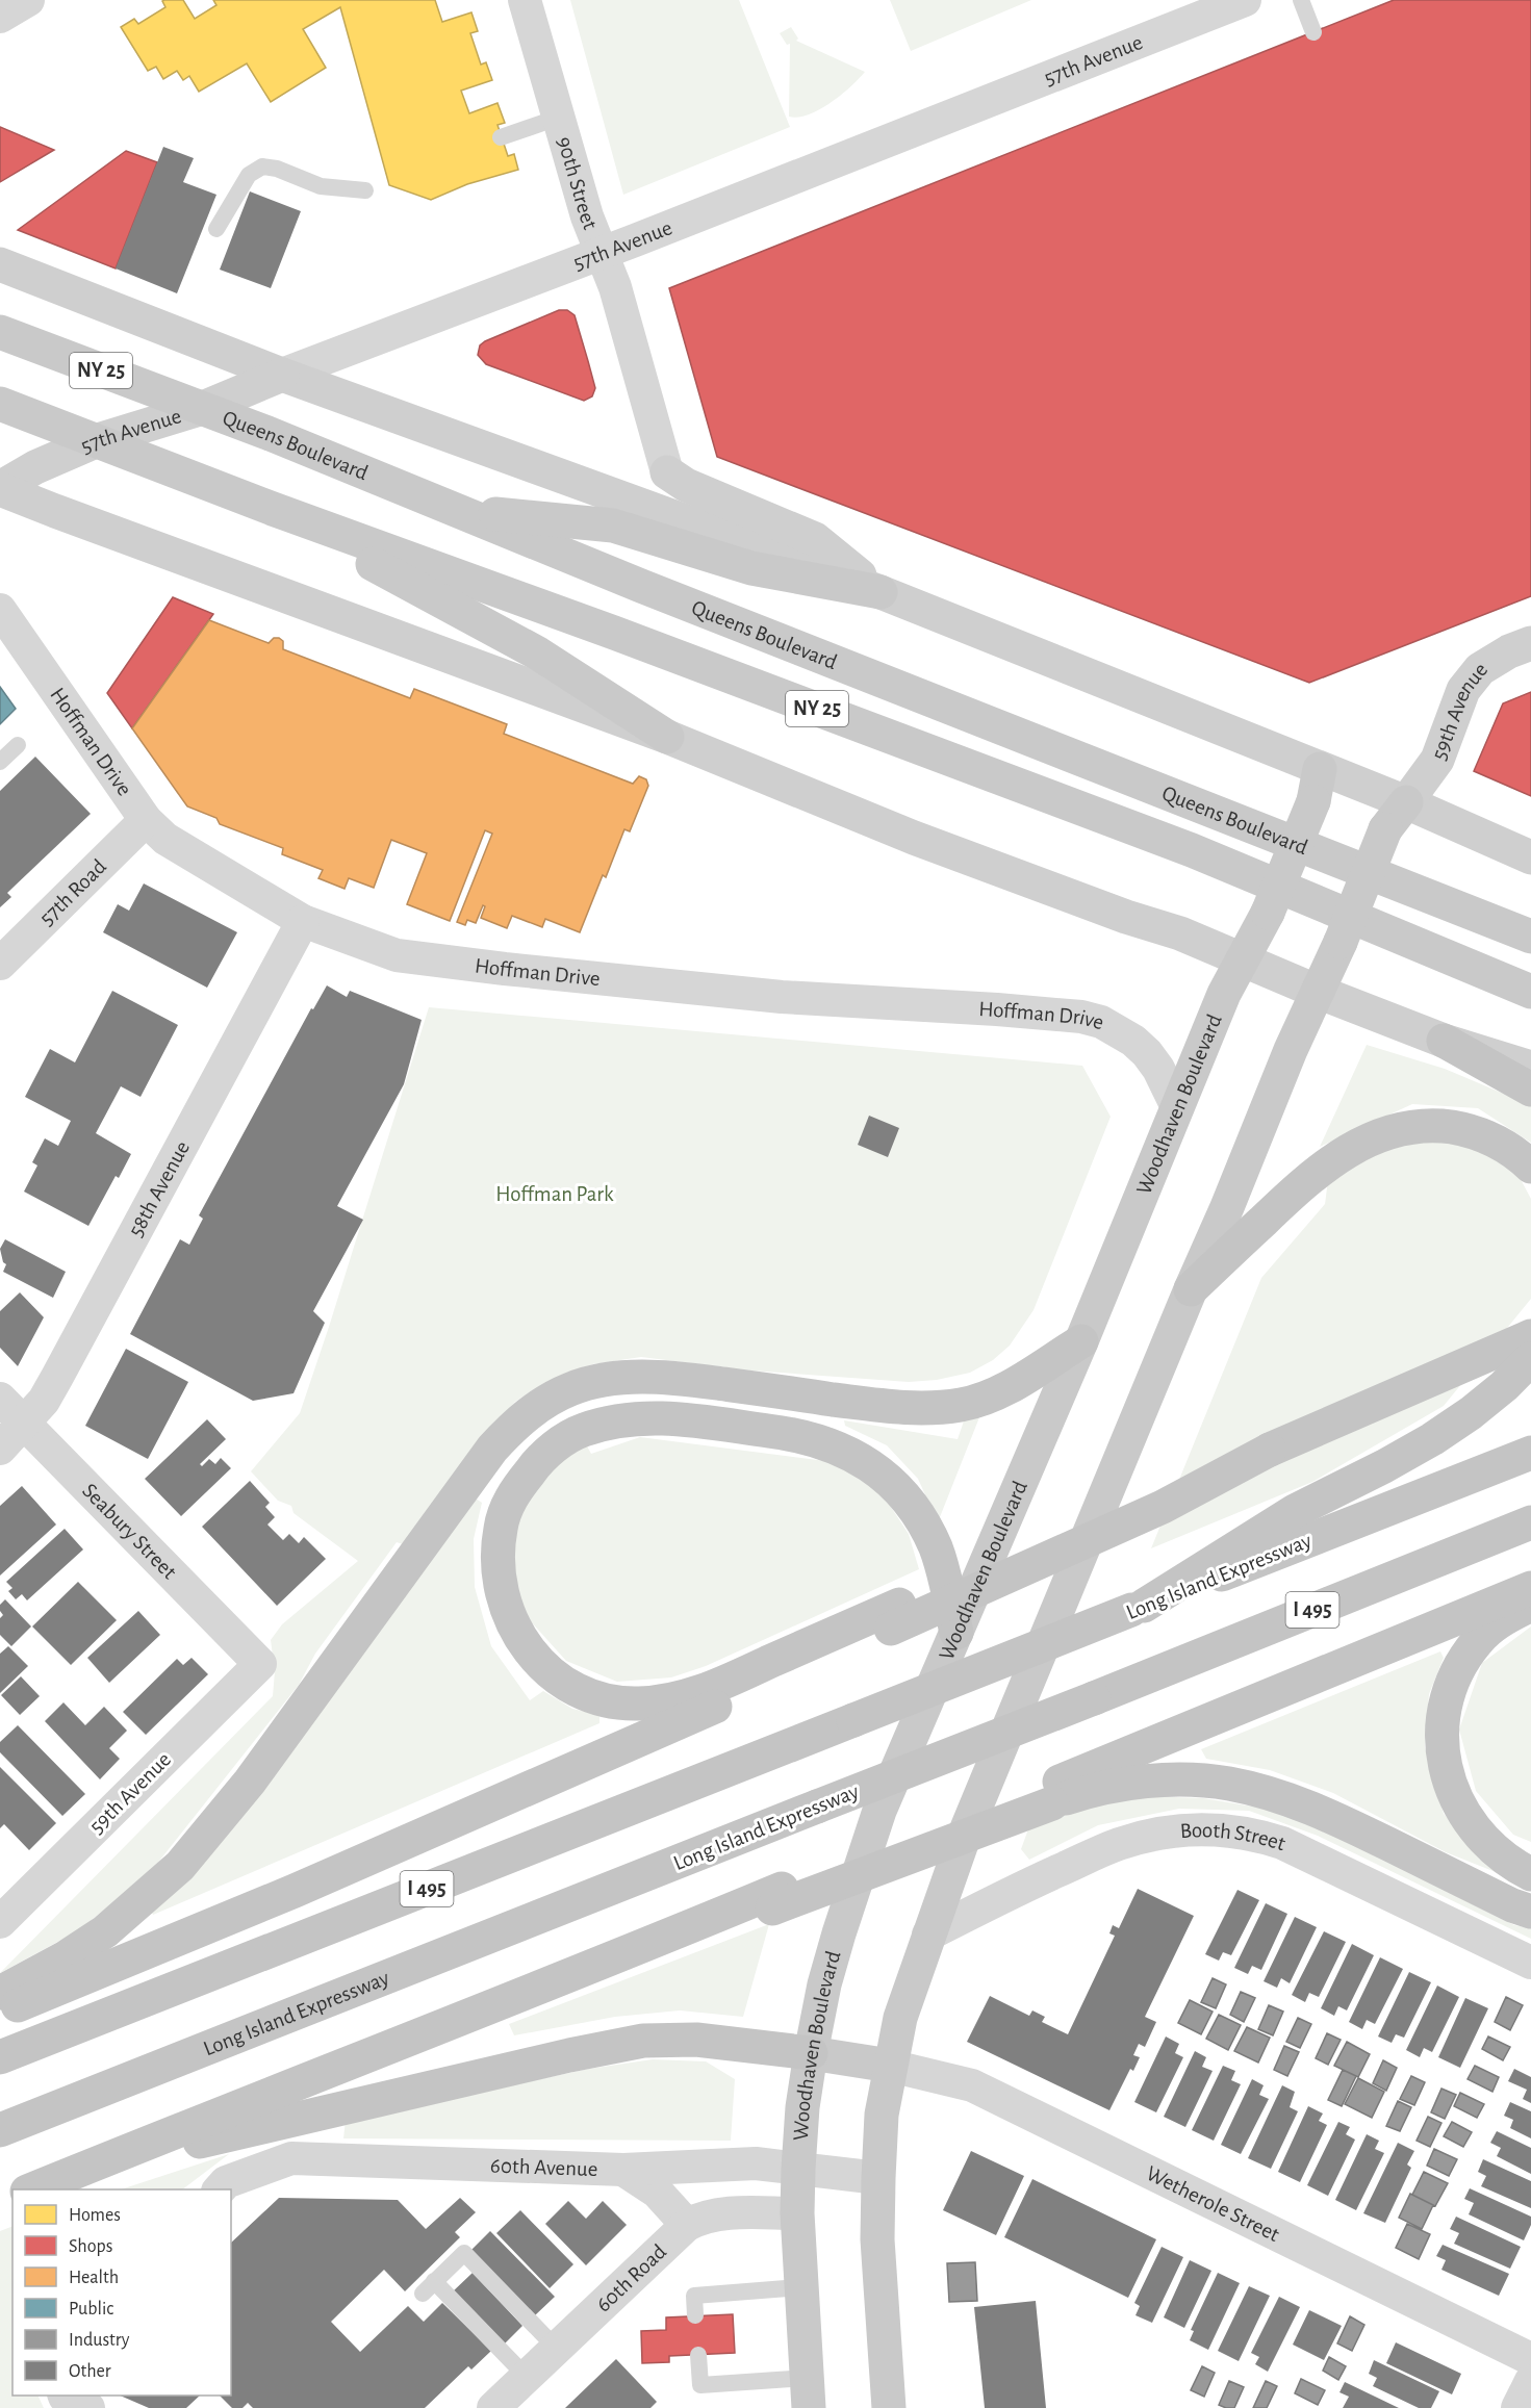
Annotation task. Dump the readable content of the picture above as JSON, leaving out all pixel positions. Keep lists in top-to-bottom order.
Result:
{
  "streets": {
    "highway": ["Long Island Expressway", "I 495"],
    "main road": ["NY 25", "Queens Boulevard", "Woodhaven Boulevard"],
    "street": [
      "57th Avenue",
      "90th Street",
      "59th Avenue",
      "Hoffman Drive",
      "57th Road",
      "58th Avenue",
      "Seabury Street",
      "Booth Street",
      "60th Avenue",
      "Wetherole Street",
      "60th Road"
    ]
  },
  "crossings": [
    ["57th Avenue", "90th Street"],
    ["57th Avenue", "Queens Boulevard"],
    ["59th Avenue", "Seabury Street"],
    ["Hoffman Drive", "57th Road"],
    ["Hoffman Drive", "Woodhaven Boulevard"],
    ["Hoffman Drive", "58th Avenue"],
    ["Woodhaven Boulevard", "60th Avenue"],
    ["Woodhaven Boulevard", "60th Road"],
    ["58th Avenue", "Seabury Street"]
  ],
  "parks": ["Hoffman Park"],
  "legend": [
    "Homes",
    "Shops",
    "Health",
    "Public",
    "Industry",
    "Other"
  ]
}
